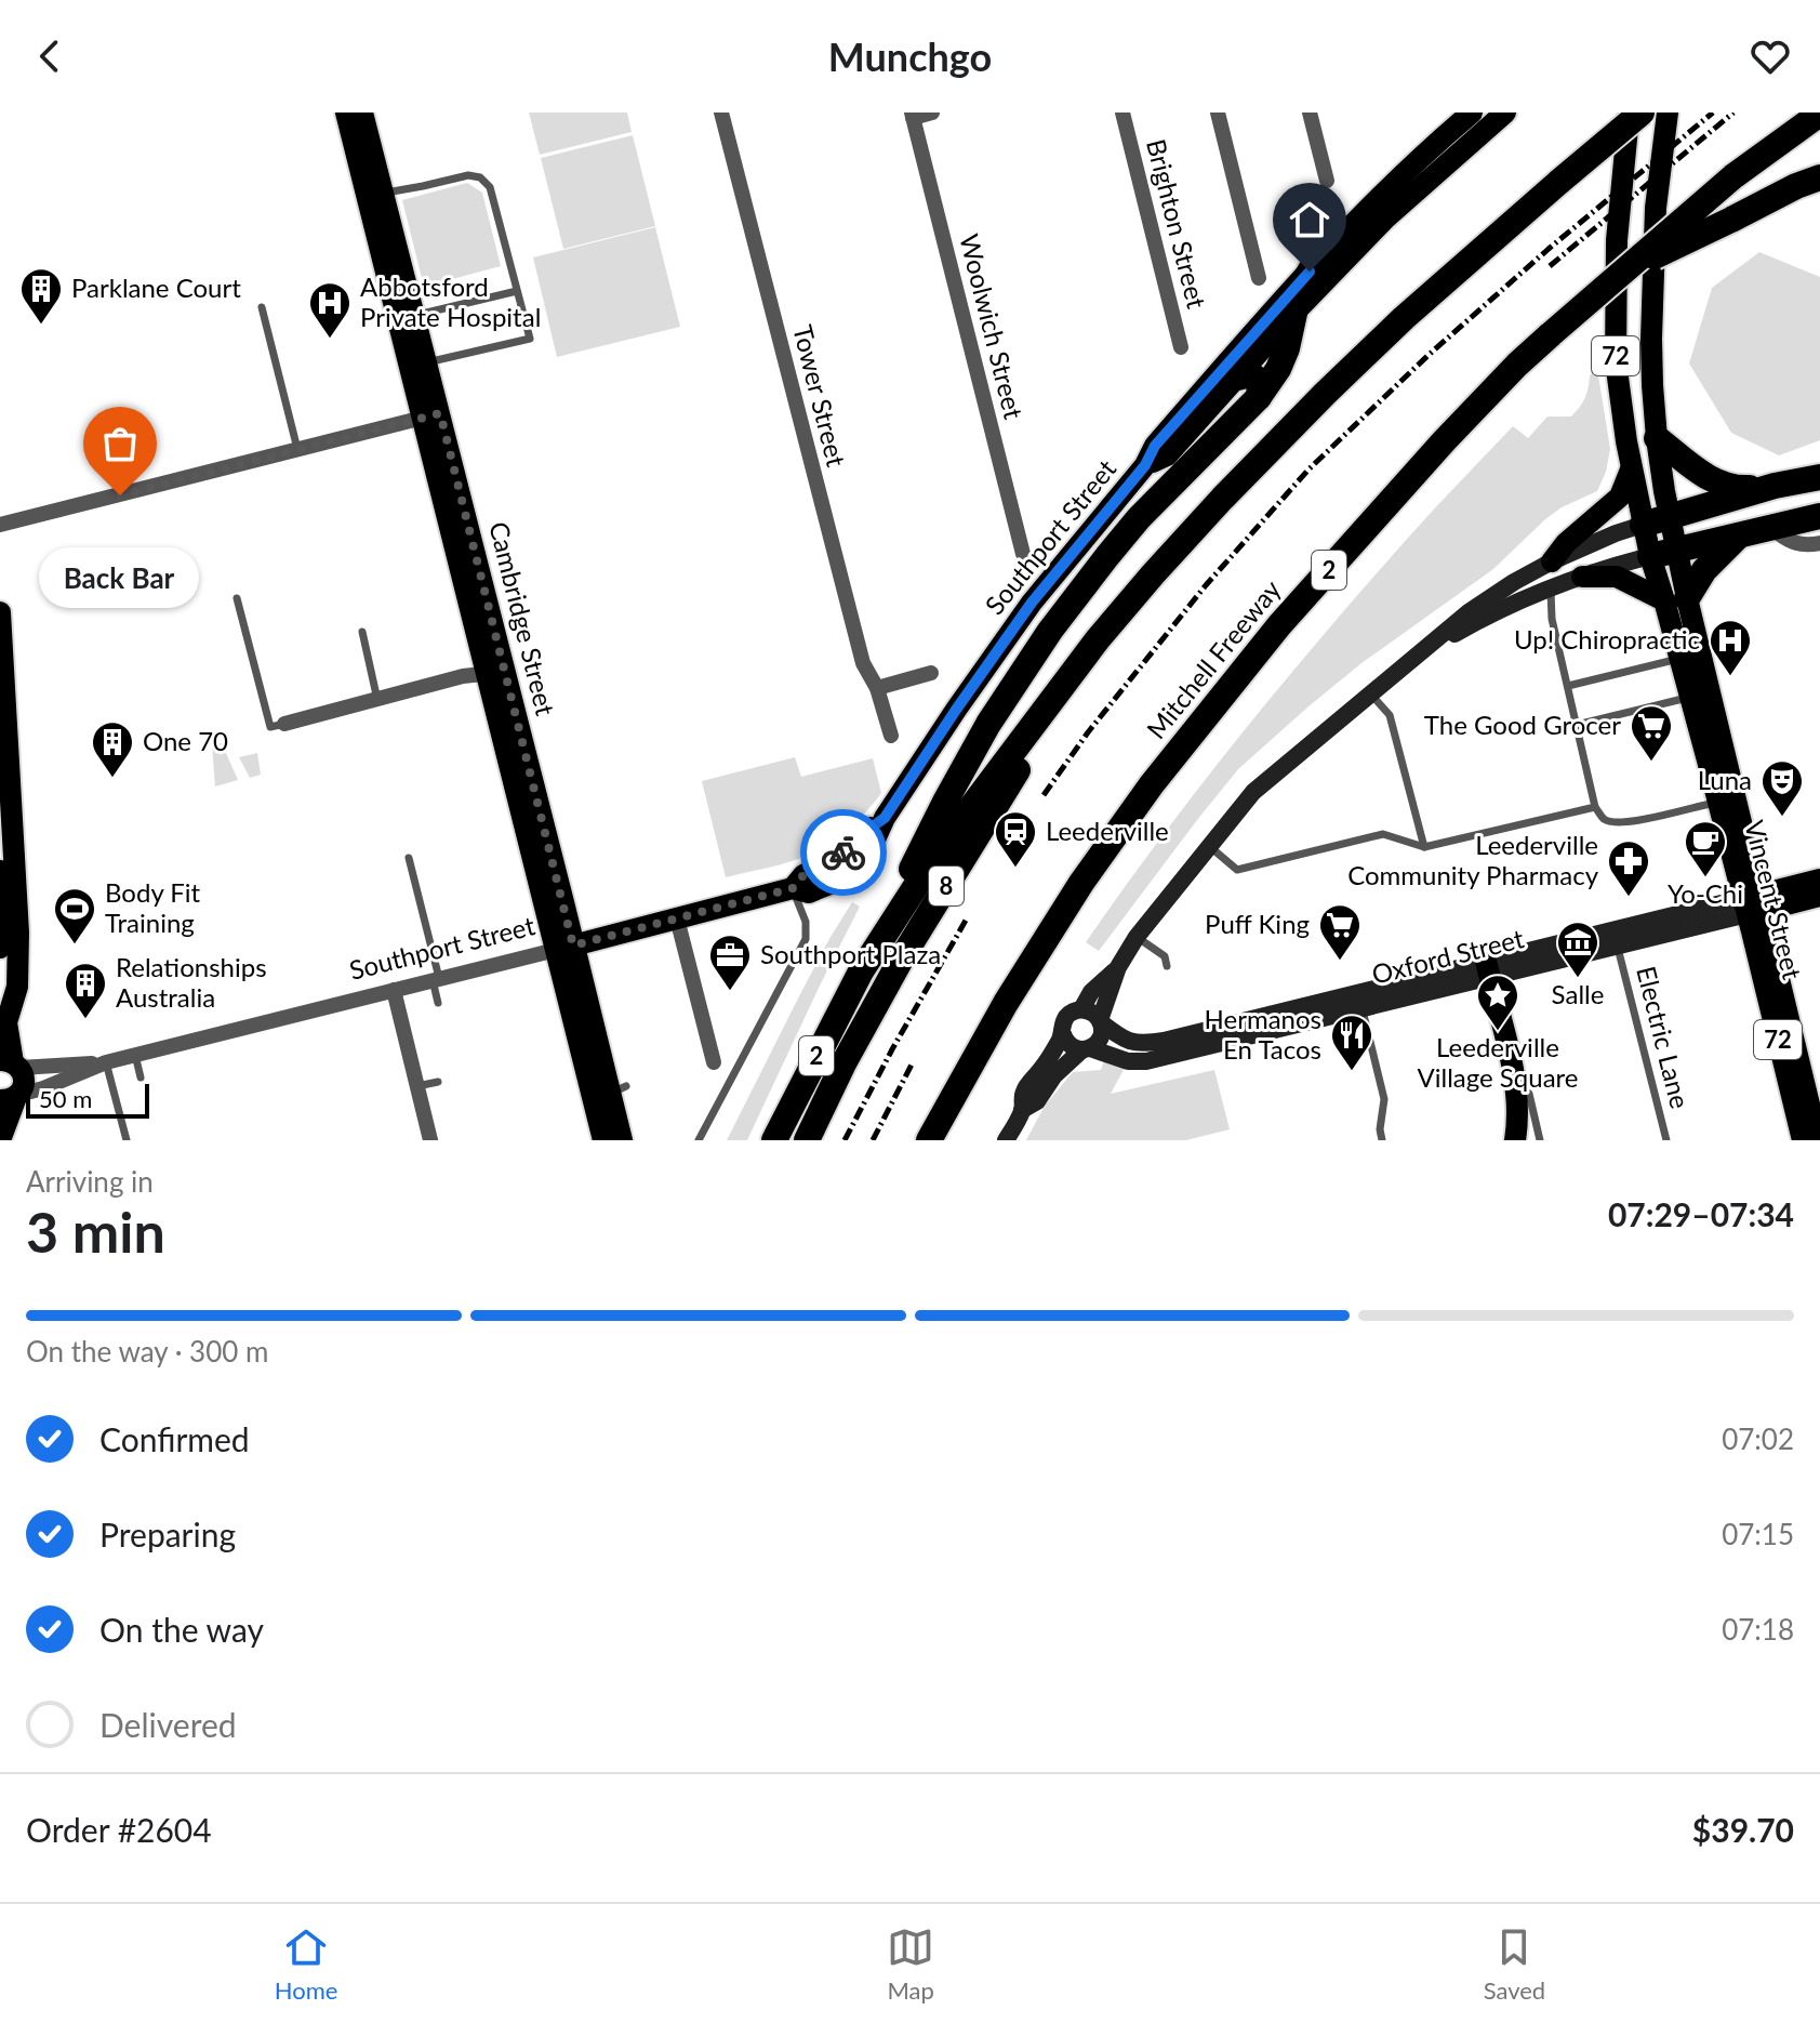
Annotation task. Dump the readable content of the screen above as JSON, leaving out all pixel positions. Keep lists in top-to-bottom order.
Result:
{
  "streets": {
    "highway": ["2", "Mitchell Freeway", "8"],
    "main road": [
      "72",
      "Southport Street",
      "Cambridge Street",
      "Vincent Street",
      "Oxford Street"
    ],
    "street": ["Brighton Street", "Woolwich Street", "Tower Street"],
    "lane": ["Electric Lane"]
  },
  "crossings": [
    ["72", "2"],
    ["72", "Vincent Street"],
    ["Southport Street", "Cambridge Street"],
    ["2", "8"],
    ["Vincent Street", "Oxford Street"],
    ["Oxford Street", "Electric Lane"]
  ],
  "places": {
    "building": ["Parklane Court", "One 70", "Relationships Australia"],
    "hospital": ["Abbotsford Private Hospital", "Up! Chiropractic"],
    "other": ["Back Bar"],
    "supermarket": ["The Good Grocer", "Puff King"],
    "theatre": ["Luna"],
    "station": ["Leederville"],
    "cafe": ["Yo-Chi"],
    "pharmacy": ["Leederville Community Pharmacy"],
    "sports": ["Body Fit Training"],
    "museum": ["Salle"],
    "office": ["Southport Plaza"],
    "place": ["Leederville Village Square"],
    "restaurant": ["Hermanos En Tacos"]
  },
  "scale_bar": "50 m",
  "page": {
    "header": "Munchgo",
    "bubble": "Back Bar",
    "scale": "50 m",
    "heading": ["3 min", "Arriving in", "07:29–07:34"],
    "panel": ["Order #2604", "$39.70"],
    "bar": "On the way · 300 m",
    "list": [
      ["Confirmed", "07:02"],
      ["Preparing", "07:15"],
      ["On the way", "07:18"],
      "Delivered"
    ],
    "tabs": ["Home", "Map", "Saved"]
  }
}
